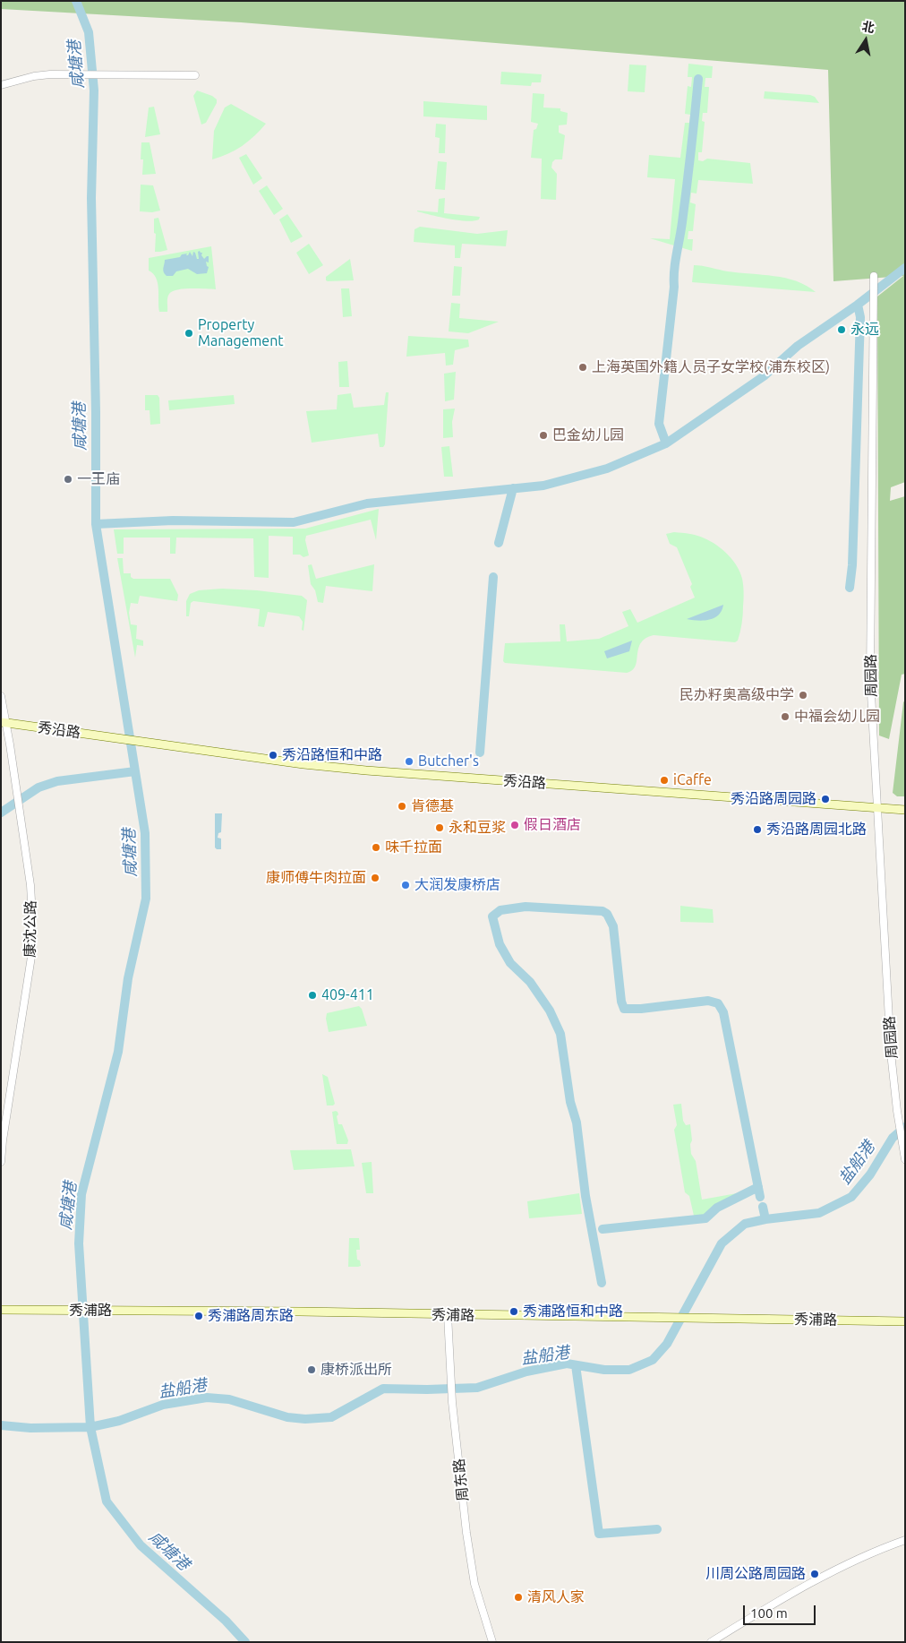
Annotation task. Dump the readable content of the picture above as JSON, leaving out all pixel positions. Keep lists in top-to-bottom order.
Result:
{
  "streets": {
    "main road": ["秀沿路", "秀浦路"],
    "street": ["周园路", "康沈公路", "周东路"]
  },
  "crossings": [
    ["周园路", "秀沿路"],
    ["秀沿路", "康沈公路"],
    ["秀浦路", "周东路"]
  ],
  "water": ["咸塘港", "盐船港"],
  "places": [
    "永远",
    "Property Management",
    "上海英国外籍人员子女学校(浦东校区)",
    "巴金幼儿园",
    "一王庙",
    "民办籽奥高级中学",
    "中福会幼儿园",
    "秀沿路恒和中路",
    "Butcher's",
    "iCaffe",
    "秀沿路周园路",
    "肯德基",
    "假日酒店",
    "永和豆浆",
    "秀沿路周园北路",
    "味千拉面",
    "康师傅牛肉拉面",
    "大润发康桥店",
    "409-411",
    "秀浦路恒和中路",
    "秀浦路周东路",
    "康桥派出所",
    "川周公路周园路",
    "清风人家"
  ],
  "scale_bar": "100 m",
  "north": "top"
}
